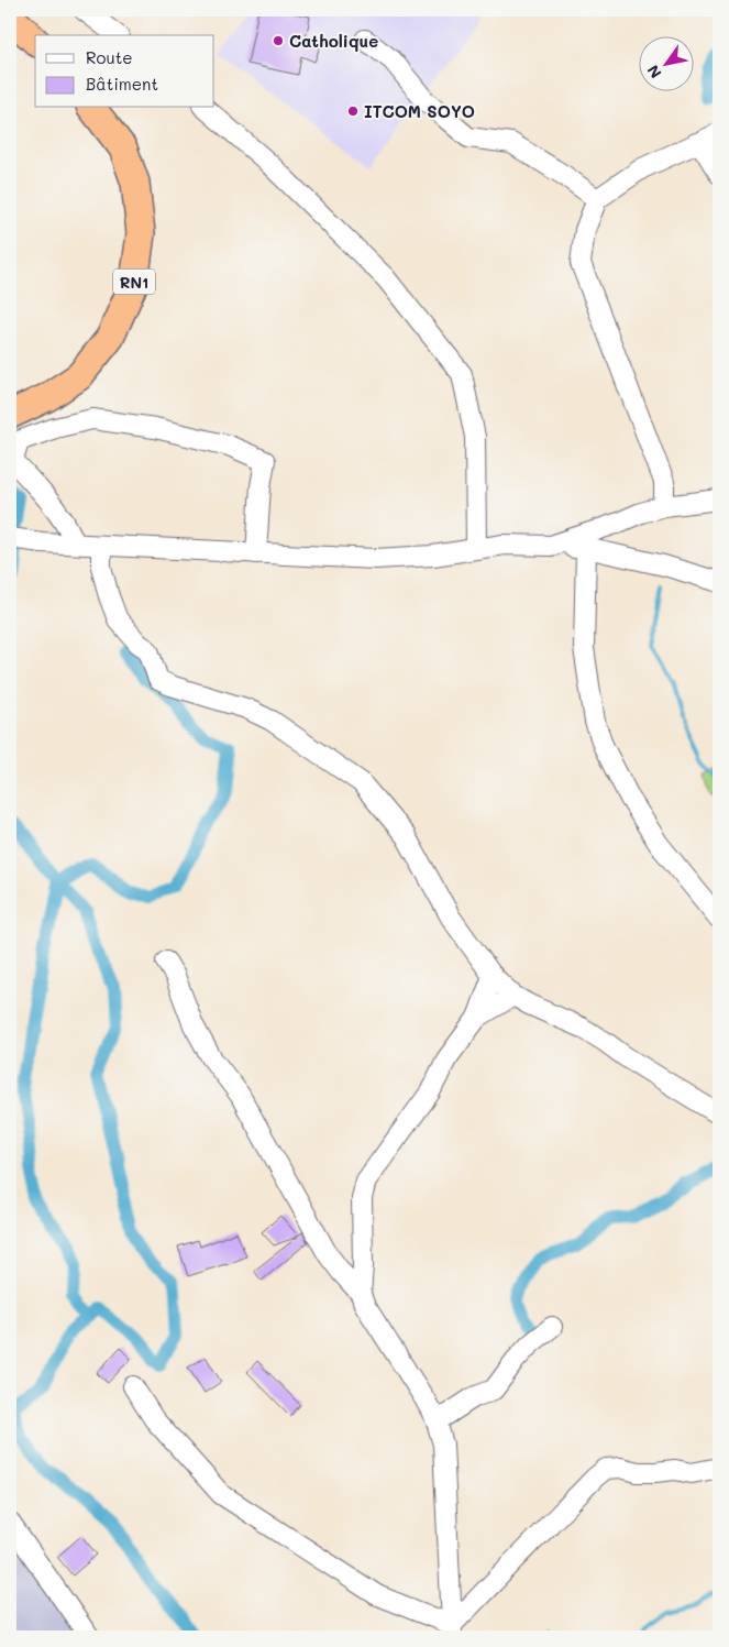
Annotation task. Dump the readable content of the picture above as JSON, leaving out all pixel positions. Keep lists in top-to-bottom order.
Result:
{
  "streets": {
    "highway": ["RN1"]
  },
  "places": ["Catholique", "ITCOM SOYO"],
  "legend": ["Route", "Bâtiment"],
  "north": "bottom left"
}
